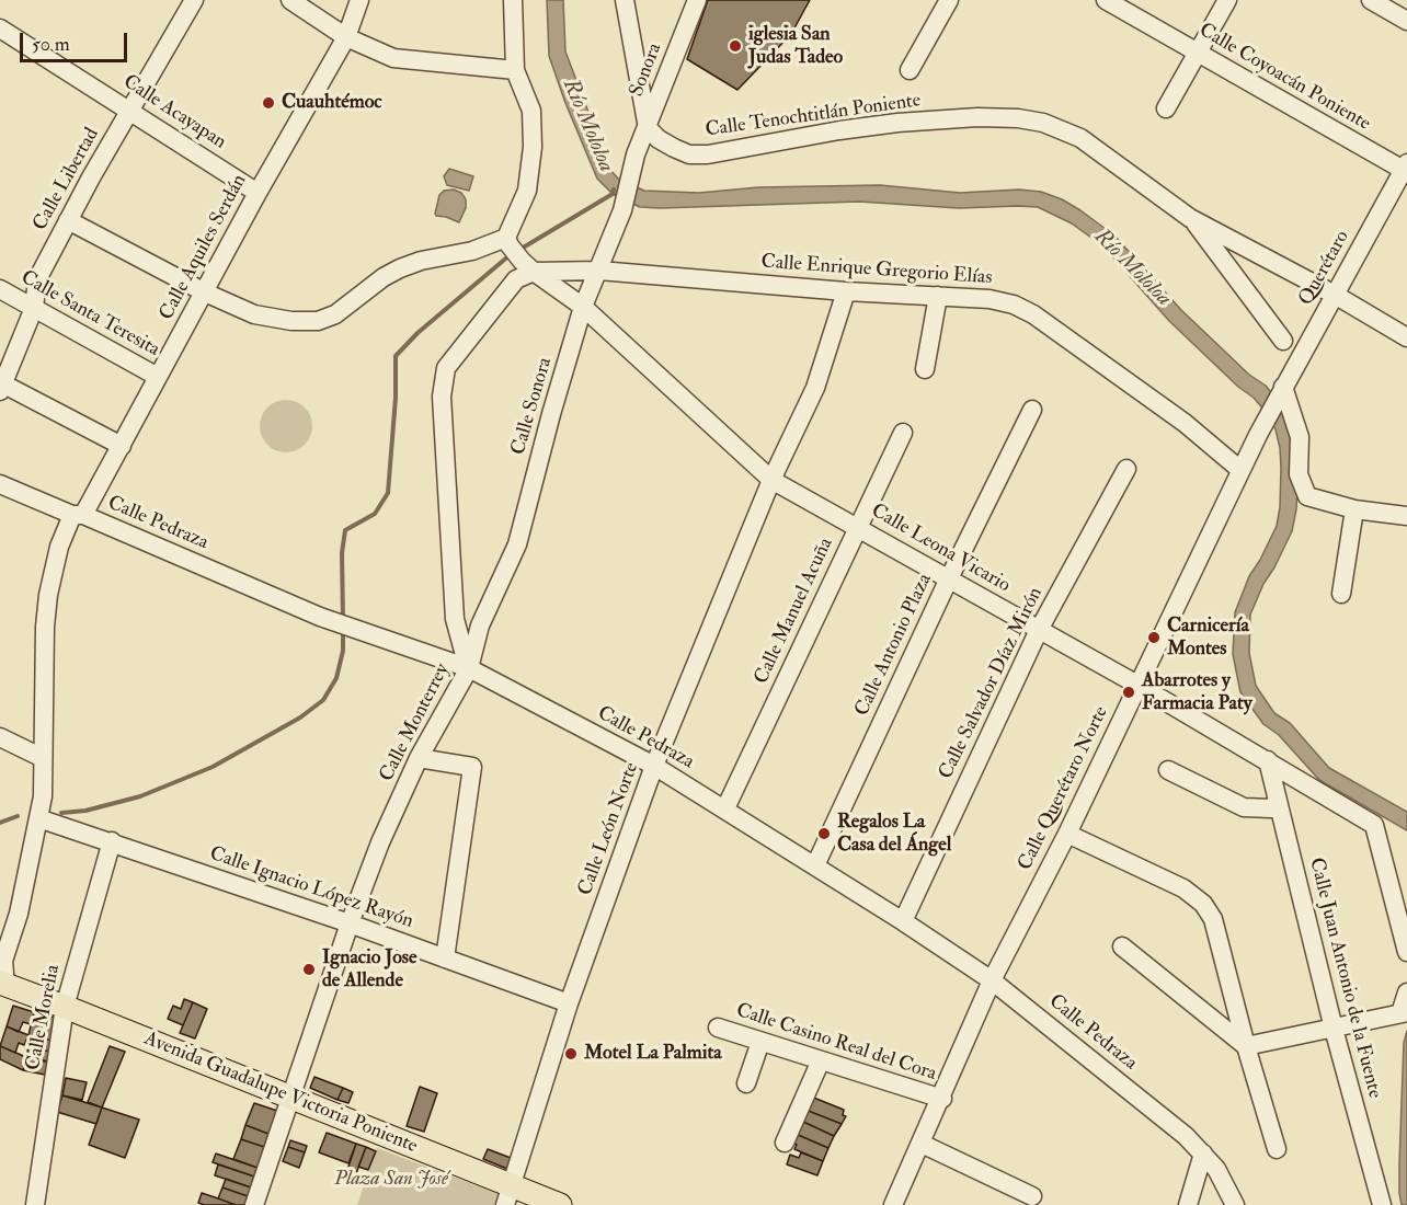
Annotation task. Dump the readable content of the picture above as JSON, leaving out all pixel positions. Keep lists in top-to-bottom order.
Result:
{
  "streets": {
    "main road": ["Avenida Guadalupe Victoria Poniente"],
    "street": [
      "Sonora",
      "Calle Coyoacán Poniente",
      "Calle Acayapan",
      "Calle Tenochtitlán Poniente",
      "Calle Libertad",
      "Calle Aquiles Serdán",
      "Querétaro",
      "Calle Enrique Gregorio Elías",
      "Calle Santa Teresita",
      "Calle Sonora",
      "Calle Pedraza",
      "Calle Leona Vicario",
      "Calle Manuel Acuña",
      "Calle Antonio Plaza",
      "Calle Salvador Díaz Mirón",
      "Calle Monterrey",
      "Calle Querétaro Norte",
      "Calle León Norte",
      "Calle Ignacio López Rayón",
      "Calle Juan Antonio de la Fuente",
      "Calle Morelia",
      "Calle Casino Real del Cora"
    ]
  },
  "crossings": [
    ["Sonora", "Calle Tenochtitlán Poniente"],
    ["Sonora", "Calle Sonora"],
    ["Calle Coyoacán Poniente", "Querétaro"],
    ["Calle Acayapan", "Calle Libertad"],
    ["Calle Acayapan", "Calle Aquiles Serdán"],
    ["Calle Tenochtitlán Poniente", "Querétaro"],
    ["Calle Libertad", "Calle Santa Teresita"],
    ["Calle Aquiles Serdán", "Calle Santa Teresita"],
    ["Calle Aquiles Serdán", "Calle Pedraza"],
    ["Calle Aquiles Serdán", "Calle Ignacio López Rayón"],
    ["Calle Aquiles Serdán", "Avenida Guadalupe Victoria Poniente"],
    ["Querétaro", "Calle Querétaro Norte"],
    ["Calle Enrique Gregorio Elías", "Calle Sonora"],
    ["Calle Enrique Gregorio Elías", "Calle Leona Vicario"],
    ["Calle Enrique Gregorio Elías", "Calle Monterrey"],
    ["Calle Enrique Gregorio Elías", "Calle Querétaro Norte"],
    ["Calle Enrique Gregorio Elías", "Calle León Norte"],
    ["Calle Sonora", "Calle Pedraza"],
    ["Calle Sonora", "Calle Leona Vicario"],
    ["Calle Sonora", "Calle Monterrey"],
    ["Calle Pedraza", "Calle Manuel Acuña"],
    ["Calle Pedraza", "Calle Antonio Plaza"],
    ["Calle Pedraza", "Calle Salvador Díaz Mirón"],
    ["Calle Pedraza", "Calle Monterrey"],
    ["Calle Pedraza", "Calle Querétaro Norte"],
    ["Calle Pedraza", "Calle León Norte"],
    ["Calle Leona Vicario", "Calle Manuel Acuña"],
    ["Calle Leona Vicario", "Calle Antonio Plaza"],
    ["Calle Leona Vicario", "Calle Salvador Díaz Mirón"],
    ["Calle Leona Vicario", "Calle Monterrey"],
    ["Calle Leona Vicario", "Calle Querétaro Norte"],
    ["Calle Leona Vicario", "Calle León Norte"],
    ["Calle Leona Vicario", "Calle Juan Antonio de la Fuente"],
    ["Calle Monterrey", "Calle Ignacio López Rayón"],
    ["Calle Monterrey", "Avenida Guadalupe Victoria Poniente"],
    ["Calle Querétaro Norte", "Calle Casino Real del Cora"],
    ["Calle León Norte", "Calle Ignacio López Rayón"],
    ["Calle León Norte", "Avenida Guadalupe Victoria Poniente"],
    ["Calle Ignacio López Rayón", "Calle Morelia"],
    ["Calle Morelia", "Avenida Guadalupe Victoria Poniente"]
  ],
  "water": ["Río Mololoa"],
  "parks": ["Plaza San José"],
  "places": [
    "iglesia San Judas Tadeo",
    "Cuauhtémoc",
    "Carnicería Montes",
    "Abarrotes y Farmacia Paty",
    "Regalos La Casa del Ángel",
    "Ignacio Jose de Allende",
    "Motel La Palmita"
  ],
  "scale_bar": "50 m"
}
